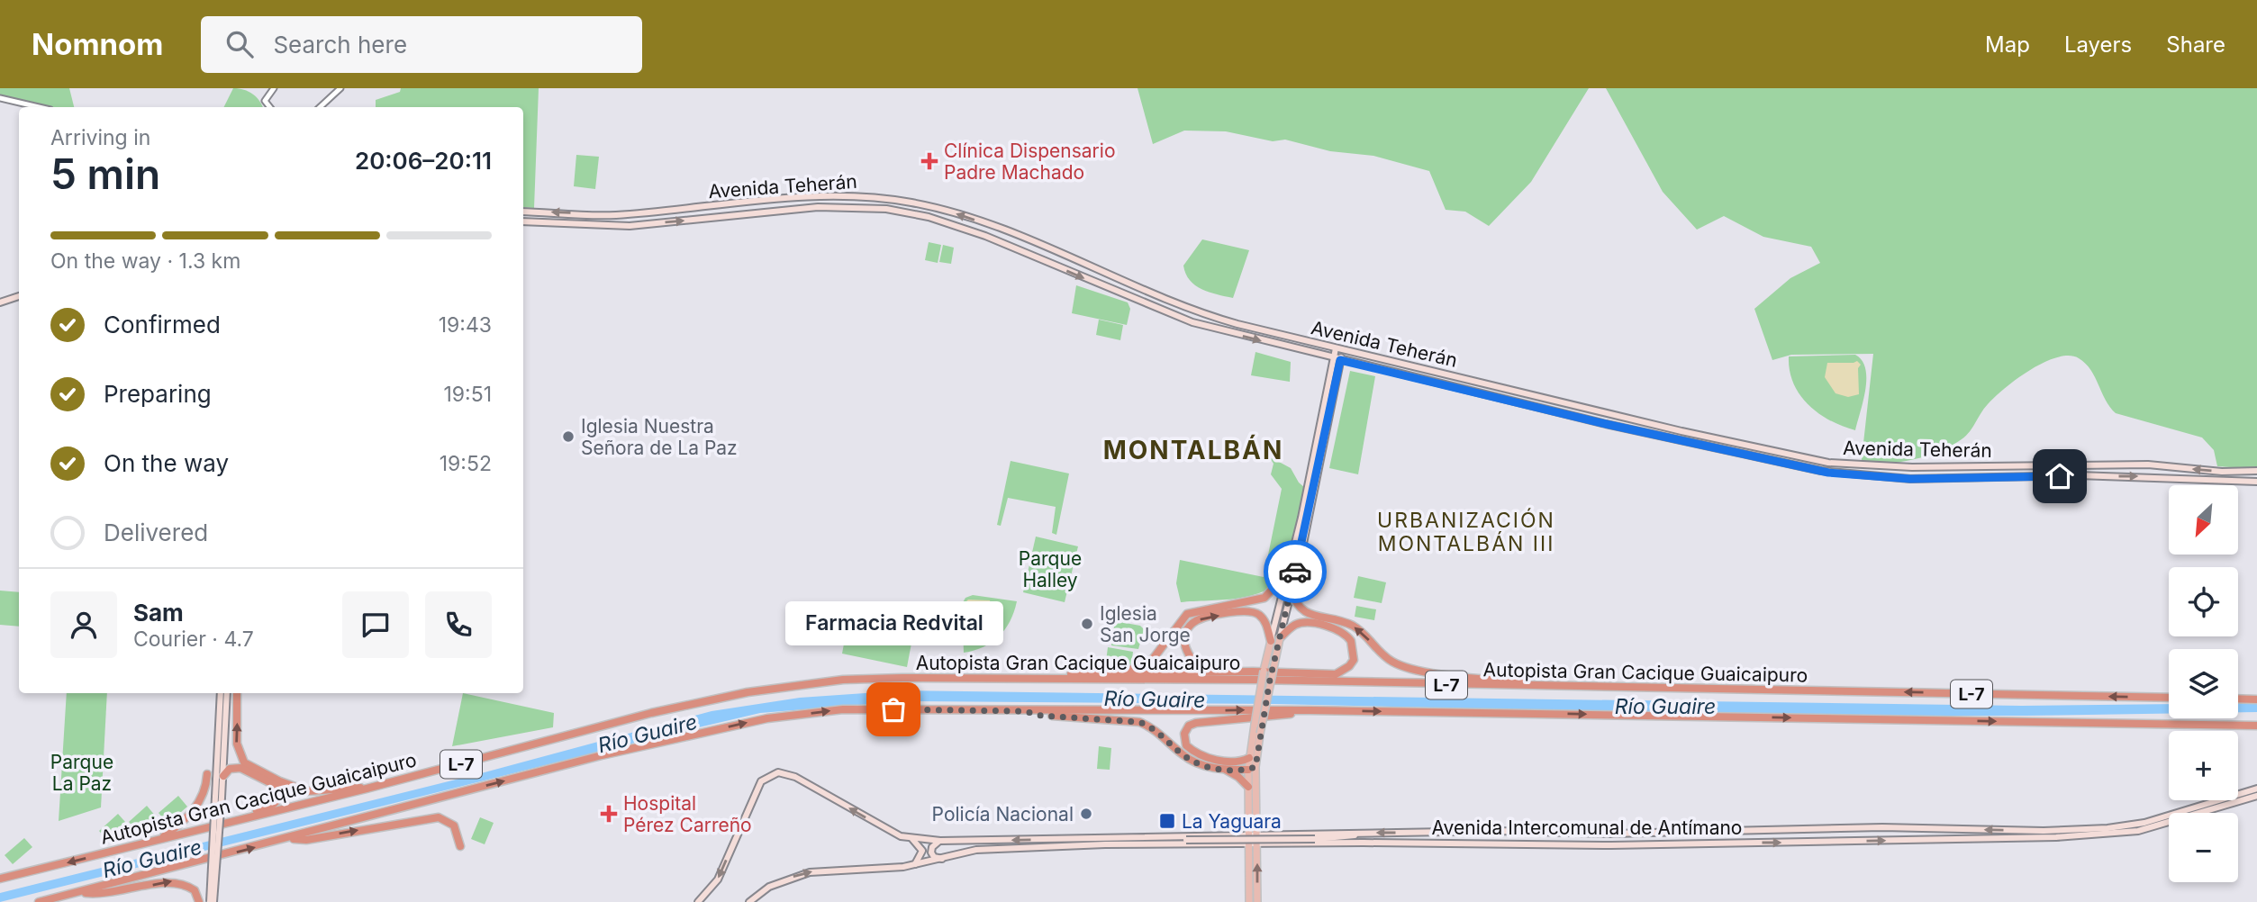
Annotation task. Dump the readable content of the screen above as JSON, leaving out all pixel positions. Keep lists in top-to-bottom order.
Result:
{
  "streets": {
    "highway": ["Autopista Gran Cacique Guaicaipuro", "L-7"],
    "main road": ["Avenida Teherán", "Avenida Intercomunal de Antímano"]
  },
  "districts": ["MONTALBÁN", "URBANIZACIÓN MONTALBÁN III"],
  "water": ["Río Guaire"],
  "parks": ["Parque Halley", "Parque La Paz"],
  "places": {
    "health": ["Clínica Dispensario Padre Machado", "Hospital Pérez Carreño"],
    "other": [
      "Iglesia Nuestra Señora de La Paz",
      "Iglesia San Jorge",
      "Farmacia Redvital",
      "Policía Nacional"
    ],
    "transit": ["La Yaguara"]
  },
  "north": "bottom left",
  "page": {
    "header": "Nomnom",
    "search": "Search here",
    "nav": ["Map", "Layers", "Share"],
    "heading": ["5 min", "Arriving in", "20:06–20:11"],
    "panel": ["Sam", "Courier · 4.7"],
    "bar": "On the way · 1.3 km",
    "list": [
      ["Confirmed", "19:43"],
      ["Preparing", "19:51"],
      ["On the way", "19:52"],
      "Delivered"
    ],
    "map_buttons": ["+", "−"],
    "bubble": "Farmacia Redvital"
  }
}
